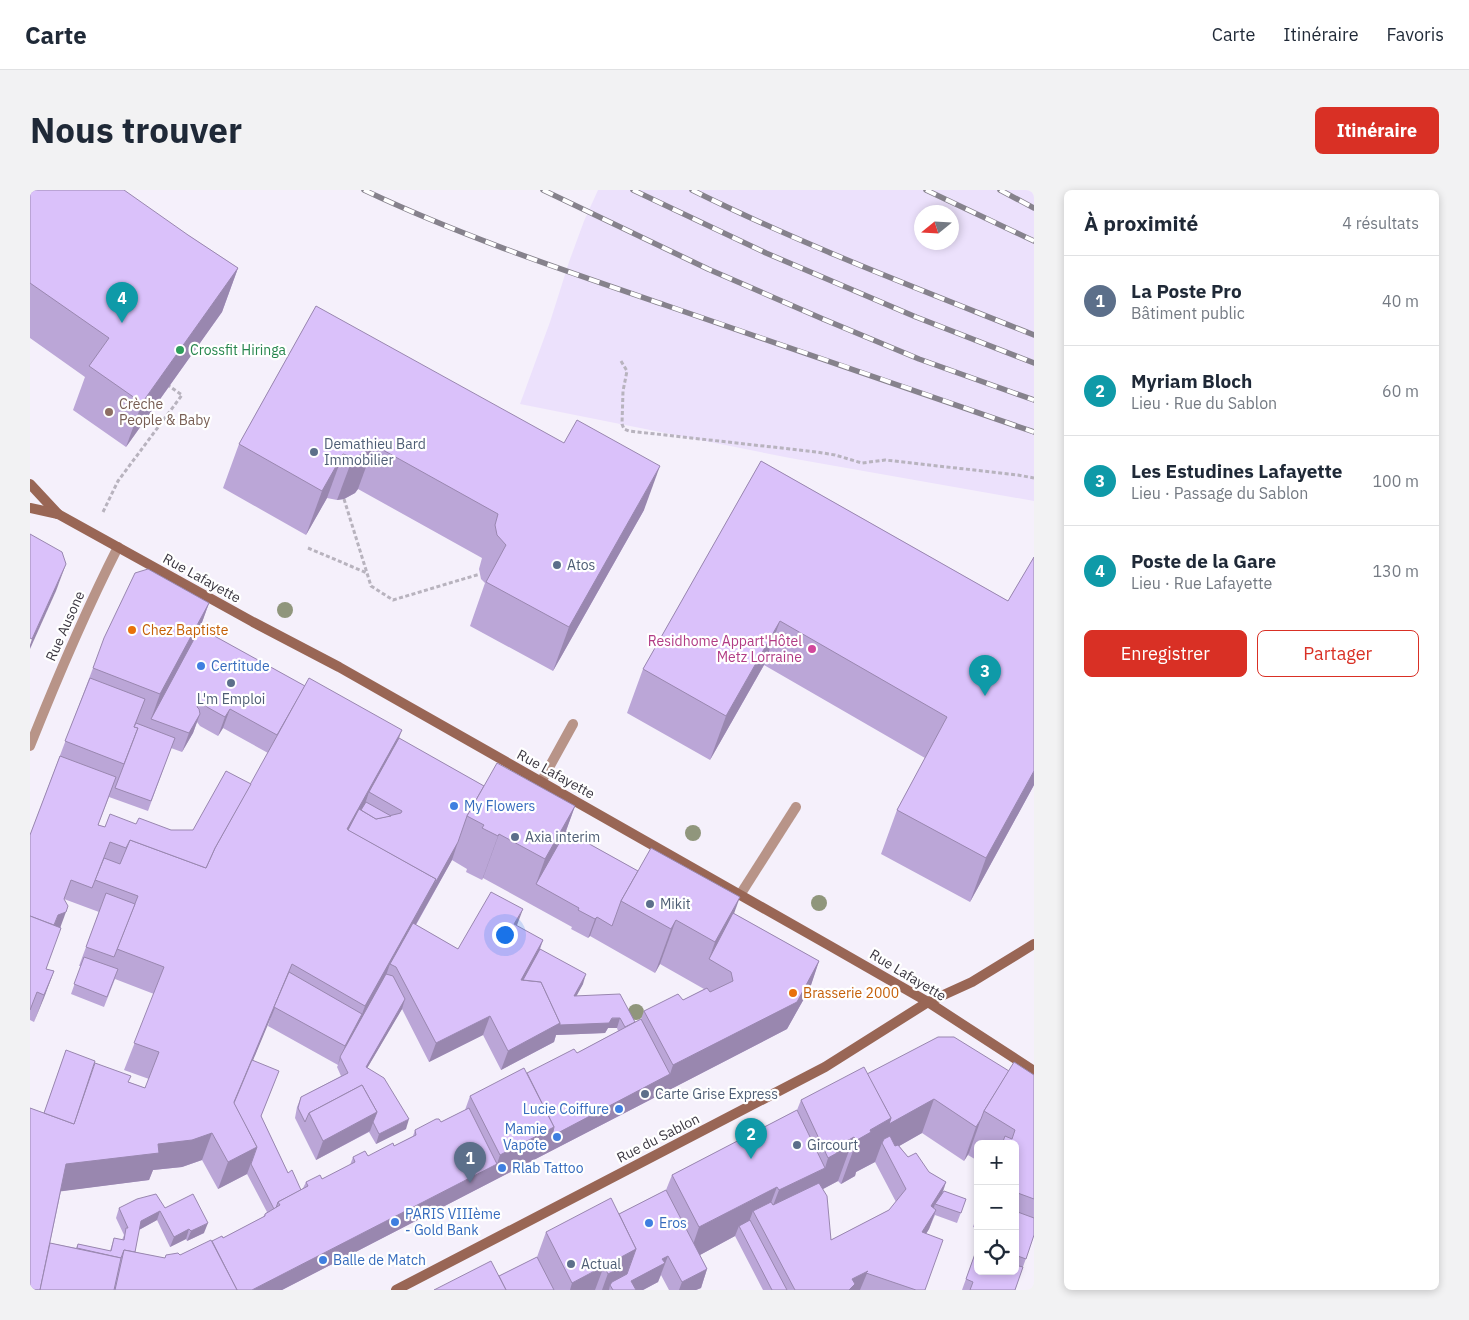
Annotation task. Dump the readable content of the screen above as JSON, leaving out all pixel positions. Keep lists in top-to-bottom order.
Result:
{
  "streets": {
    "main road": ["Rue Lafayette", "Rue du Sablon"],
    "street": ["Rue Ausone"]
  },
  "crossings": [
    ["Rue Lafayette", "Rue Ausone"],
    ["Rue Lafayette", "Rue du Sablon"]
  ],
  "places": [
    "Crossfit Hiringa",
    "Crèche People & Baby",
    "Demathieu Bard Immobilier",
    "Atos",
    "Chez Baptiste",
    "Residhome Appart'Hôtel Metz Lorraine",
    "Certitude",
    "L'm Emploi",
    "My Flowers",
    "Axia interim",
    "Mikit",
    "Brasserie 2000",
    "Carte Grise Express",
    "Lucie Coiffure",
    "Mamie Vapote",
    "Gircourt",
    "Rlab Tattoo",
    "PARIS VIIIème - Gold Bank",
    "Eros",
    "Balle de Match",
    "Actual"
  ],
  "north": "left",
  "page": {
    "header": "Carte",
    "nav": ["Carte", "Itinéraire", "Favoris"],
    "title": "Nous trouver",
    "buttons": [
      "Itinéraire",
      ["Enregistrer", "Partager"]
    ],
    "heading": ["À proximité", "4 résultats"],
    "list": [
      {
        "mark": "1",
        "name": "La Poste Pro",
        "note": "Bâtiment public",
        "value": "40 m"
      },
      {
        "mark": "2",
        "name": "Myriam Bloch",
        "note": "Lieu · Rue du Sablon",
        "value": "60 m"
      },
      {
        "mark": "3",
        "name": "Les Estudines Lafayette",
        "note": "Lieu · Passage du Sablon",
        "value": "100 m"
      },
      {
        "mark": "4",
        "name": "Poste de la Gare",
        "note": "Lieu · Rue Lafayette",
        "value": "130 m"
      }
    ],
    "pins": [
      "4",
      "3",
      "2",
      "1"
    ],
    "map_buttons": ["+", "−"]
  }
}
